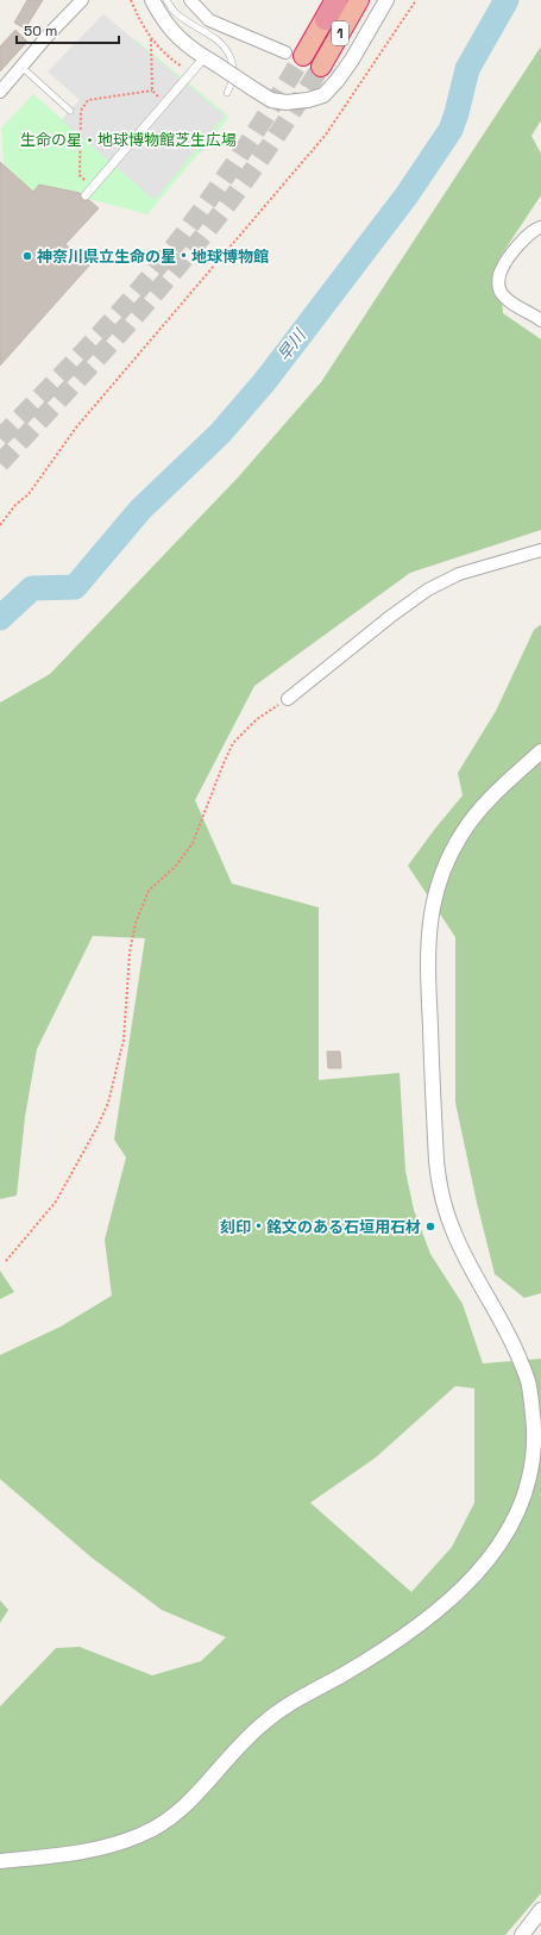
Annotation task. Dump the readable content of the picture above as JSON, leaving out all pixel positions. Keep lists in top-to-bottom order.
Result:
{
  "streets": {
    "highway": ["1"]
  },
  "water": ["早川"],
  "parks": ["生命の星・地球博物館芝生広場"],
  "places": ["神奈川県立生命の星・地球博物館", "刻印・銘文のある石垣用石材"],
  "scale_bar": "50 m"
}
